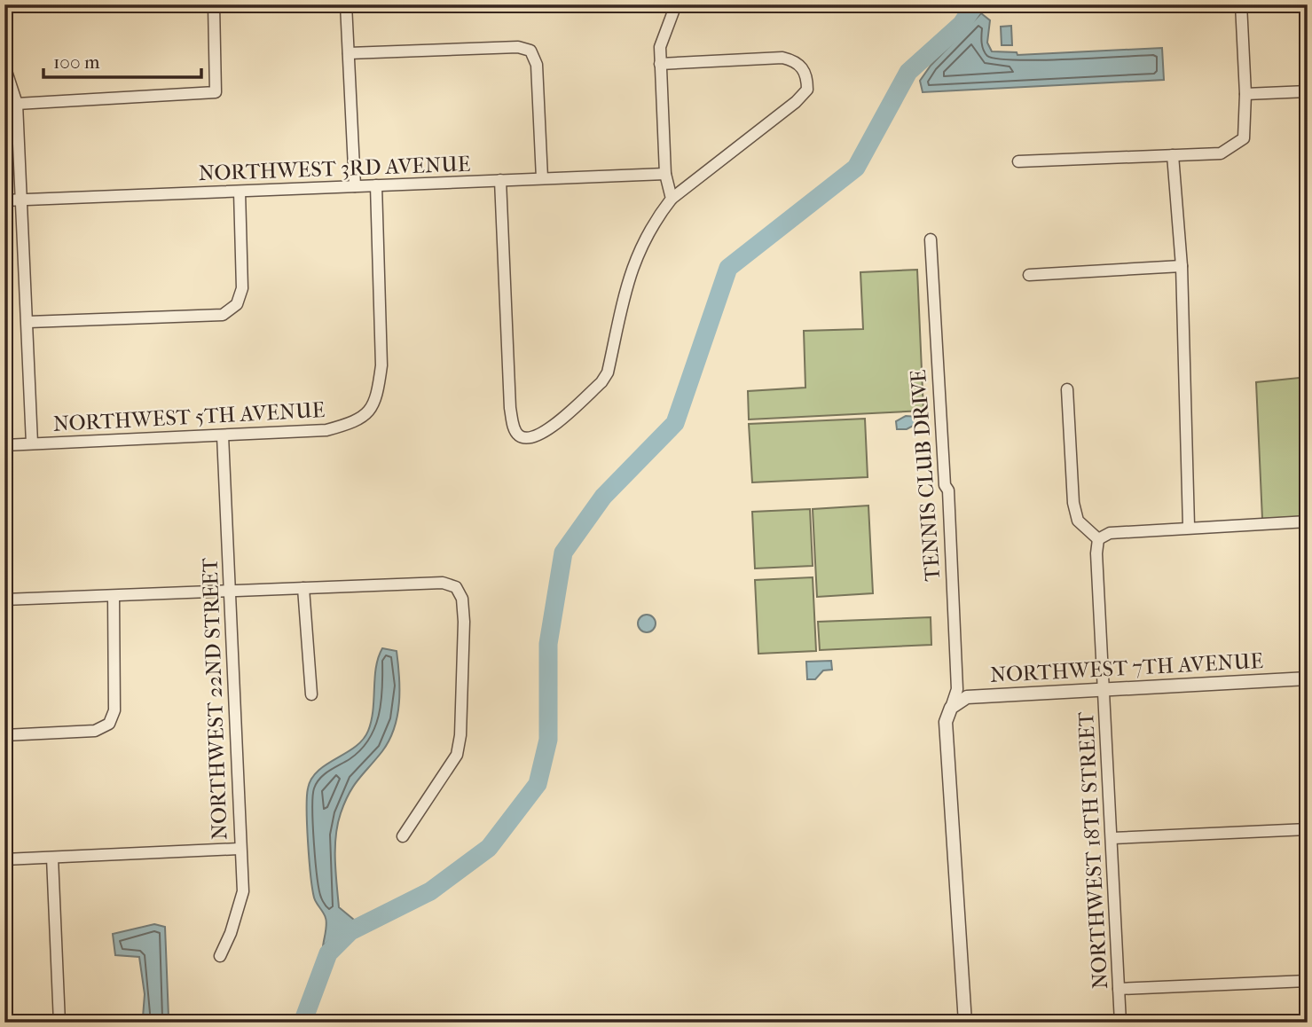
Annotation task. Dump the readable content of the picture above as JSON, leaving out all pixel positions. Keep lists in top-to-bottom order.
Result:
{
  "streets": {
    "street": [
      "NORTHWEST 3RD AVENUE",
      "NORTHWEST 5TH AVENUE",
      "TENNIS CLUB DRIVE",
      "NORTHWEST 7TH AVENUE",
      "NORTHWEST 22ND STREET",
      "NORTHWEST 18TH STREET"
    ]
  },
  "crossings": [
    ["NORTHWEST 3RD AVENUE", "NORTHWEST 5TH AVENUE"],
    ["NORTHWEST 5TH AVENUE", "NORTHWEST 22ND STREET"],
    ["TENNIS CLUB DRIVE", "NORTHWEST 7TH AVENUE"],
    ["NORTHWEST 7TH AVENUE", "NORTHWEST 18TH STREET"]
  ],
  "scale_bar": "100 m"
}
